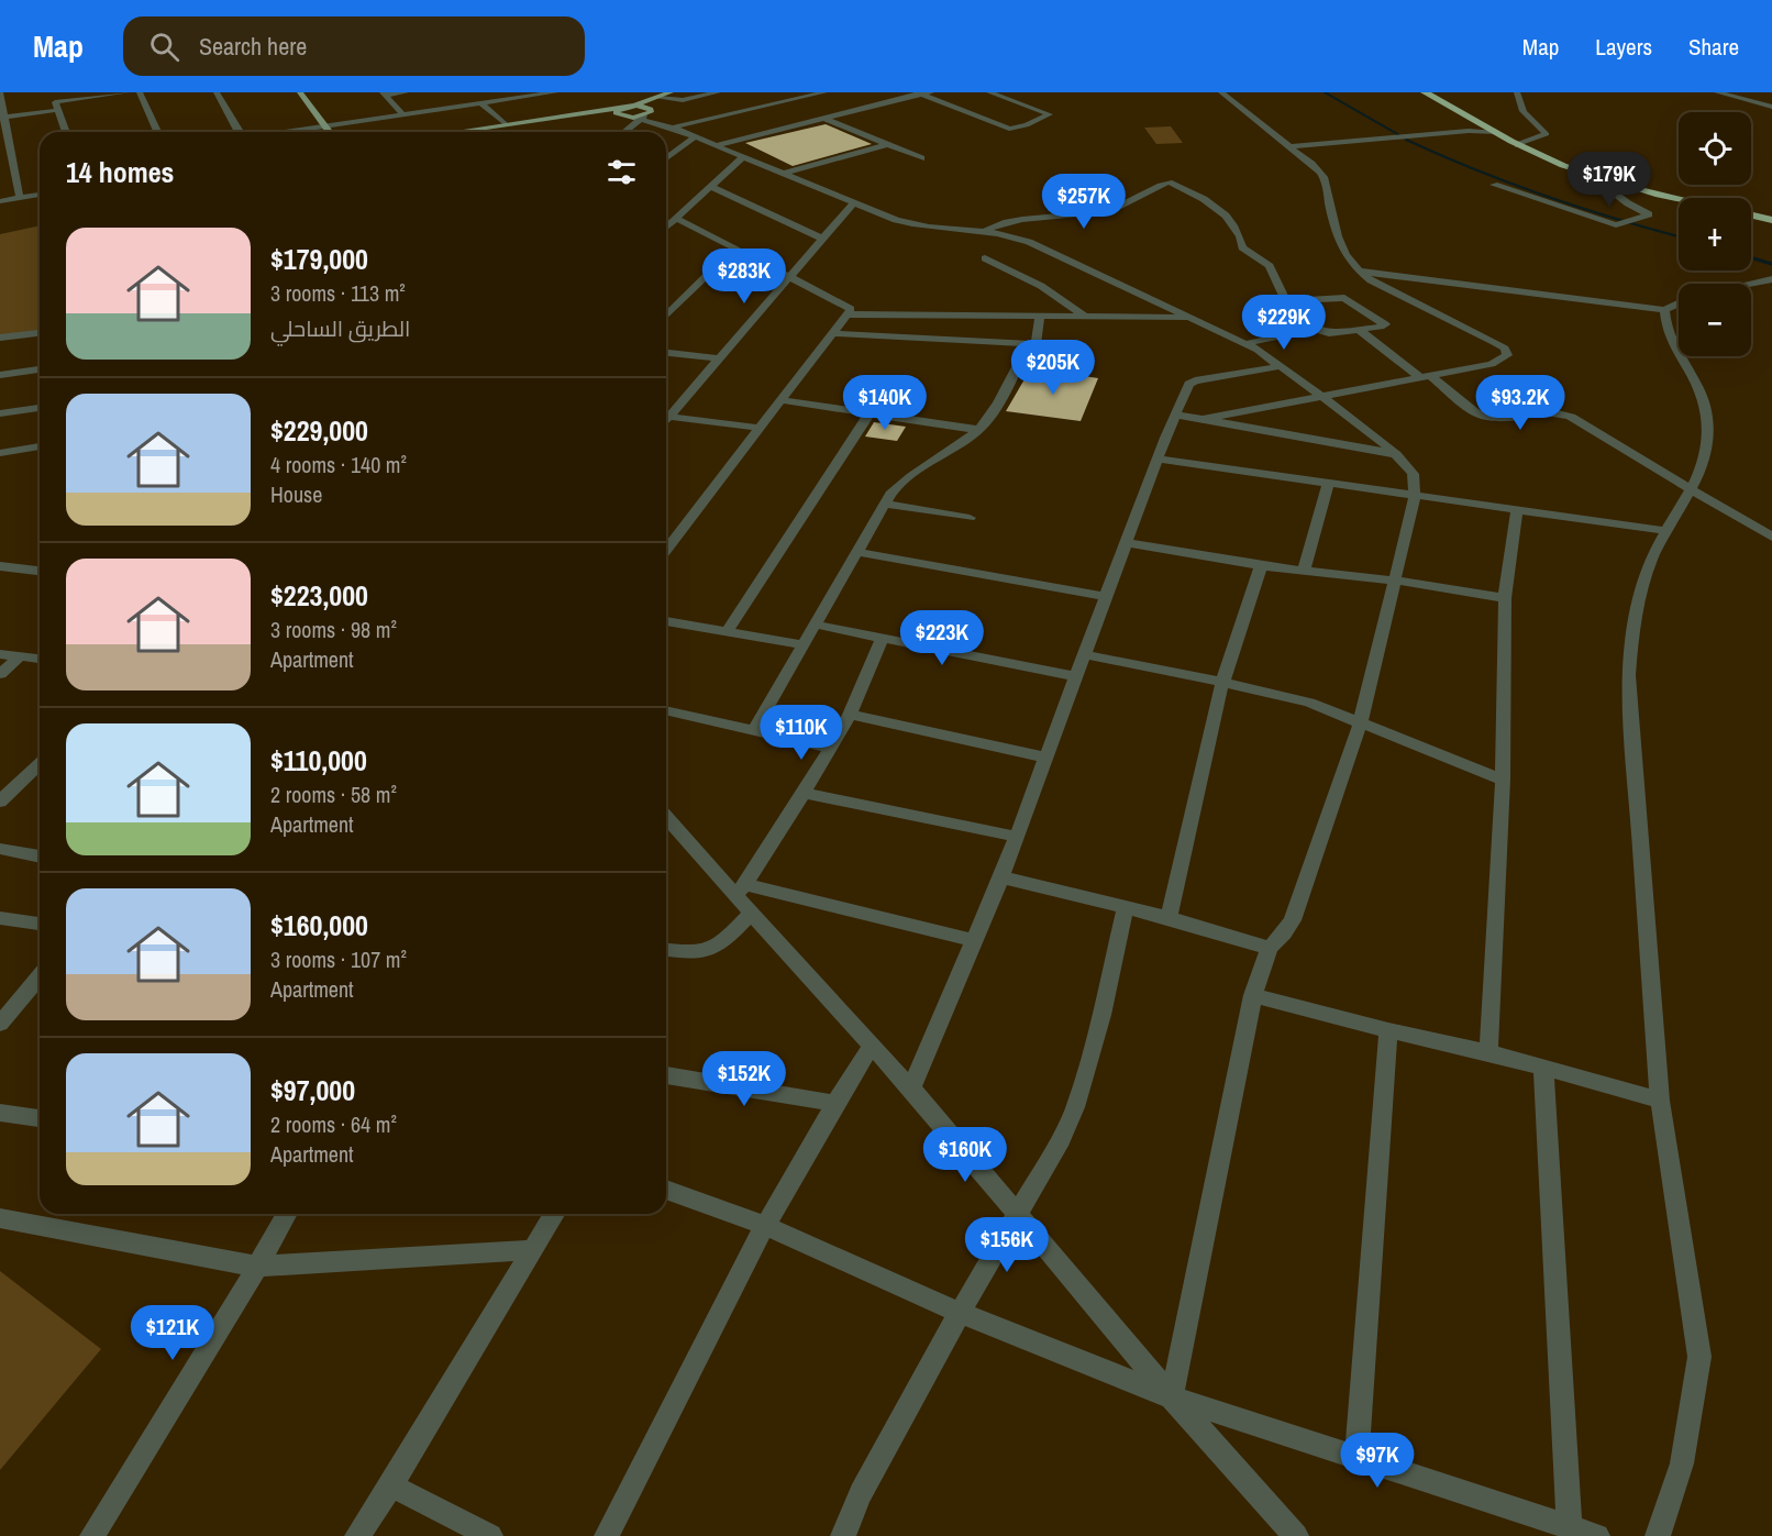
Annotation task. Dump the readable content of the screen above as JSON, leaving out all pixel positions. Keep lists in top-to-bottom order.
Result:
{
  "page": {
    "header": "Map",
    "search": "Search here",
    "nav": ["Map", "Layers", "Share"],
    "map_buttons": ["+", "−"],
    "heading": "14 homes",
    "price": [
      "$179K",
      "$257K",
      "$283K",
      "$229K",
      "$205K",
      "$140K",
      "$93.2K",
      "$223K",
      "$110K",
      "$152K",
      "$160K",
      "$156K",
      "$121K",
      "$97K"
    ],
    "list": [
      {
        "name": "$179,000",
        "note": "3 rooms · 113 m² · الطريق الساحلي"
      },
      {
        "name": "$229,000",
        "note": "4 rooms · 140 m² · House"
      },
      {
        "name": "$223,000",
        "note": "3 rooms · 98 m² · Apartment"
      },
      {
        "name": "$110,000",
        "note": "2 rooms · 58 m² · Apartment"
      },
      {
        "name": "$160,000",
        "note": "3 rooms · 107 m² · Apartment"
      },
      {
        "name": "$97,000",
        "note": "2 rooms · 64 m² · Apartment"
      }
    ]
  }
}
